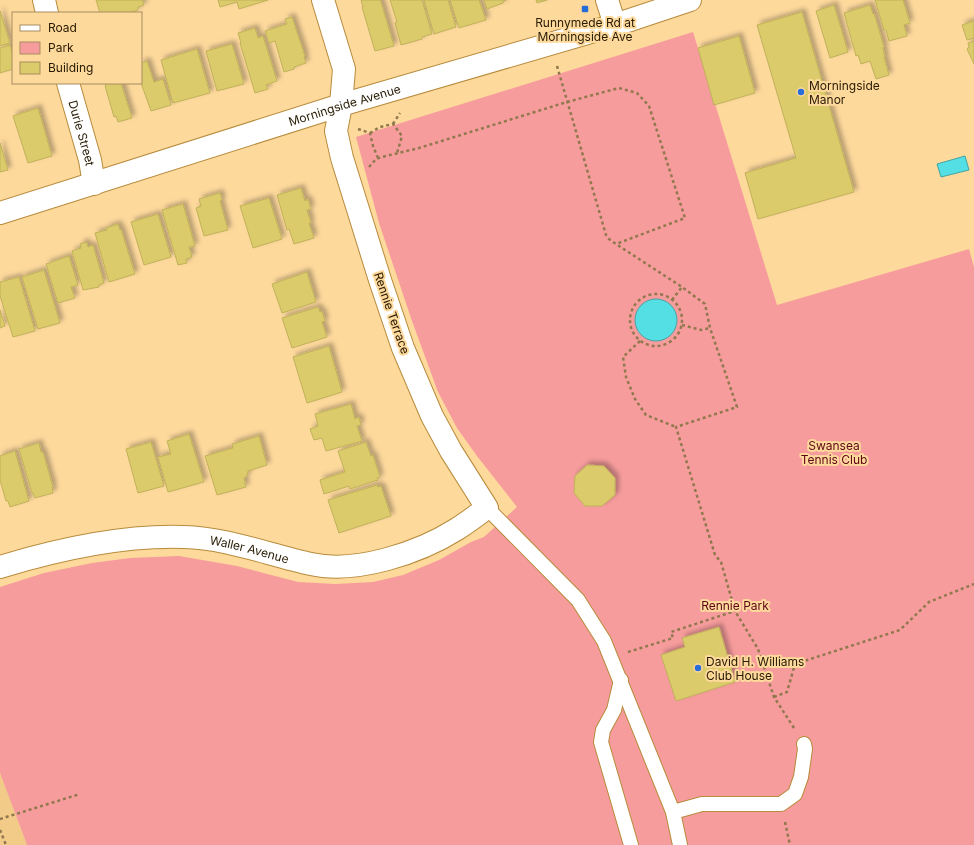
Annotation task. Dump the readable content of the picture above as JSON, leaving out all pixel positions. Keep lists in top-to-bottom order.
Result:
{
  "streets": {
    "street": [
      "Morningside Avenue",
      "Durie Street",
      "Rennie Terrace",
      "Waller Avenue"
    ]
  },
  "crossings": [
    ["Morningside Avenue", "Durie Street"],
    ["Morningside Avenue", "Rennie Terrace"],
    ["Rennie Terrace", "Waller Avenue"]
  ],
  "parks": ["Swansea Tennis Club", "Rennie Park"],
  "places": {
    "transit": ["Runnymede Rd at Morningside Ave"],
    "other": ["Morningside Manor", "David H. Williams Club House"]
  },
  "legend": ["Road", "Park", "Building"]
}
